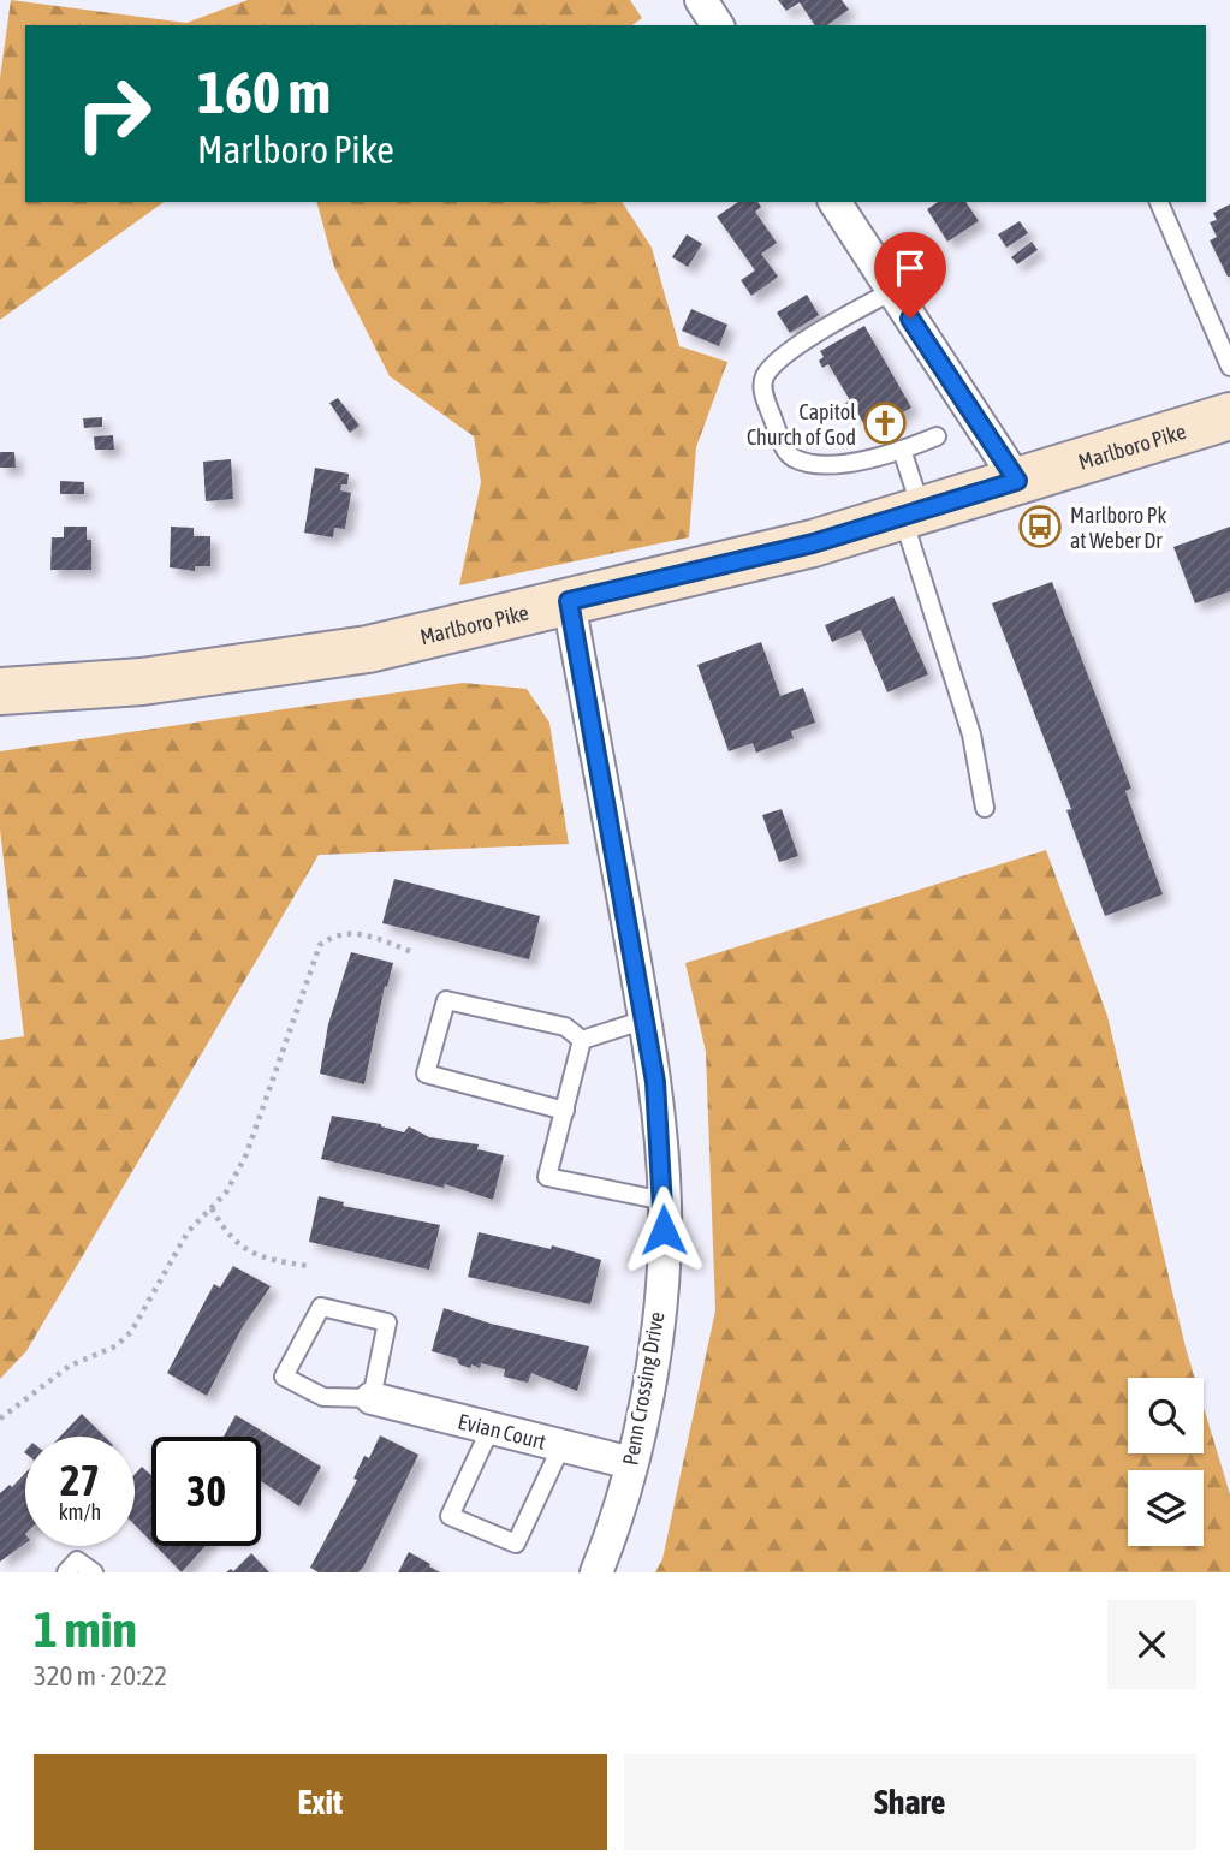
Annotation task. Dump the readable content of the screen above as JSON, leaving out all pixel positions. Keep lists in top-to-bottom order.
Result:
{
  "streets": {
    "main road": ["Marlboro Pike"],
    "street": ["Penn Crossing Drive", "Evian Court"]
  },
  "crossings": [
    ["Marlboro Pike", "Penn Crossing Drive"],
    ["Penn Crossing Drive", "Evian Court"]
  ],
  "places": {
    "church": ["Capitol Church of God"],
    "bus stop": ["Marlboro Pk at Weber Dr"]
  },
  "page": {
    "turn": ["160 m", "Marlboro Pike"],
    "speed": "27 km/h",
    "limit": "30",
    "heading": ["1 min", "320 m · 20:22"],
    "buttons": ["Exit", "Share"]
  }
}
